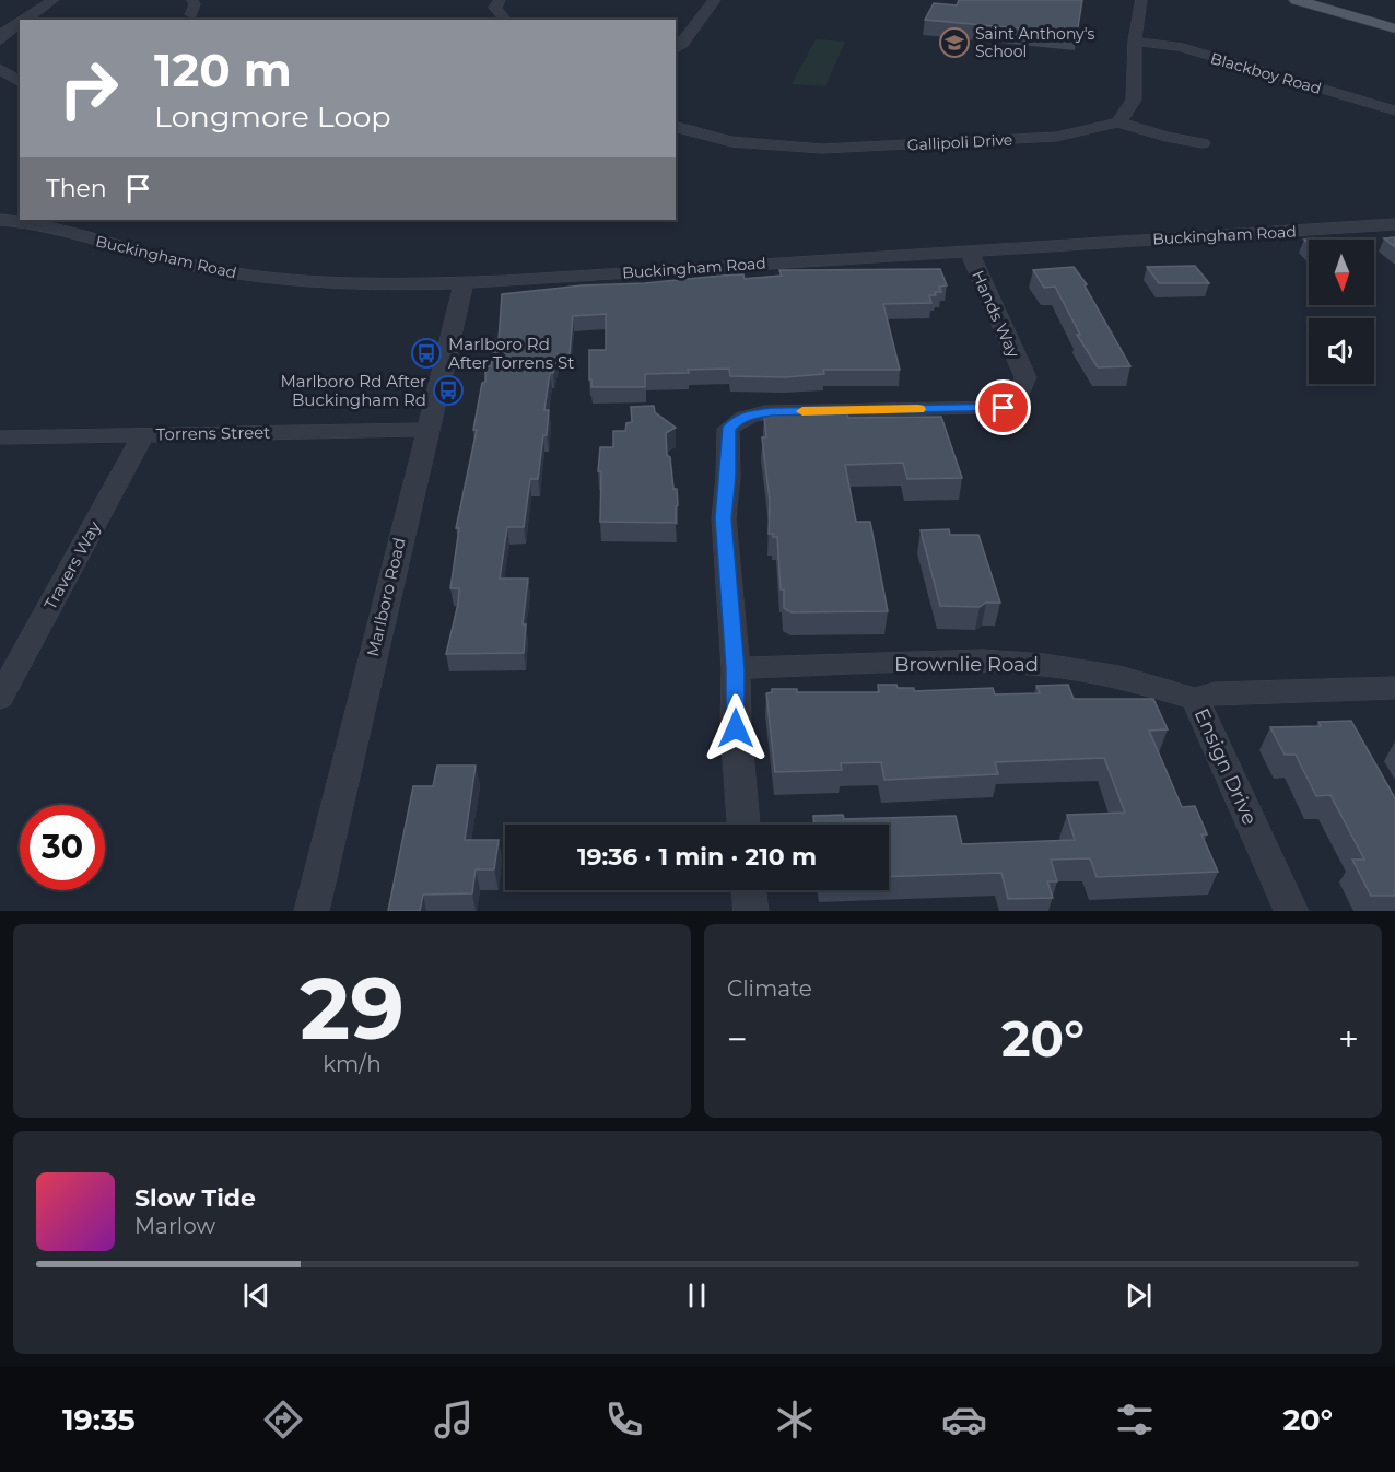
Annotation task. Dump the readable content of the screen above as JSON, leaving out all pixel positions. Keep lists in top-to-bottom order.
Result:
{
  "streets": {
    "street": [
      "Blackboy Road",
      "Gallipoli Drive",
      "Buckingham Road",
      "Hands Way",
      "Torrens Street",
      "Travers Way",
      "Marlboro Road",
      "Brownlie Road",
      "Ensign Drive"
    ]
  },
  "crossings": [
    ["Buckingham Road", "Hands Way"],
    ["Buckingham Road", "Marlboro Road"],
    ["Hands Way", "Brownlie Road"],
    ["Torrens Street", "Travers Way"],
    ["Torrens Street", "Marlboro Road"],
    ["Brownlie Road", "Ensign Drive"]
  ],
  "places": {
    "school or university": ["Saint Anthony's School"],
    "bus stop": ["Marlboro Rd After Torrens St", "Marlboro Rd After Buckingham Rd"]
  },
  "north": "bottom",
  "page": {
    "turn": ["120 m", "Longmore Loop"],
    "then": "Then",
    "limit": "30",
    "trip": "19:36 · 1 min · 210 m",
    "tile": [
      ["29", "km/h"],
      "Climate"
    ],
    "heat": ["−", "20°", "+"],
    "song": ["Slow Tide", "Marlow"],
    "tabs": ["19:35", "20°"]
  }
}
